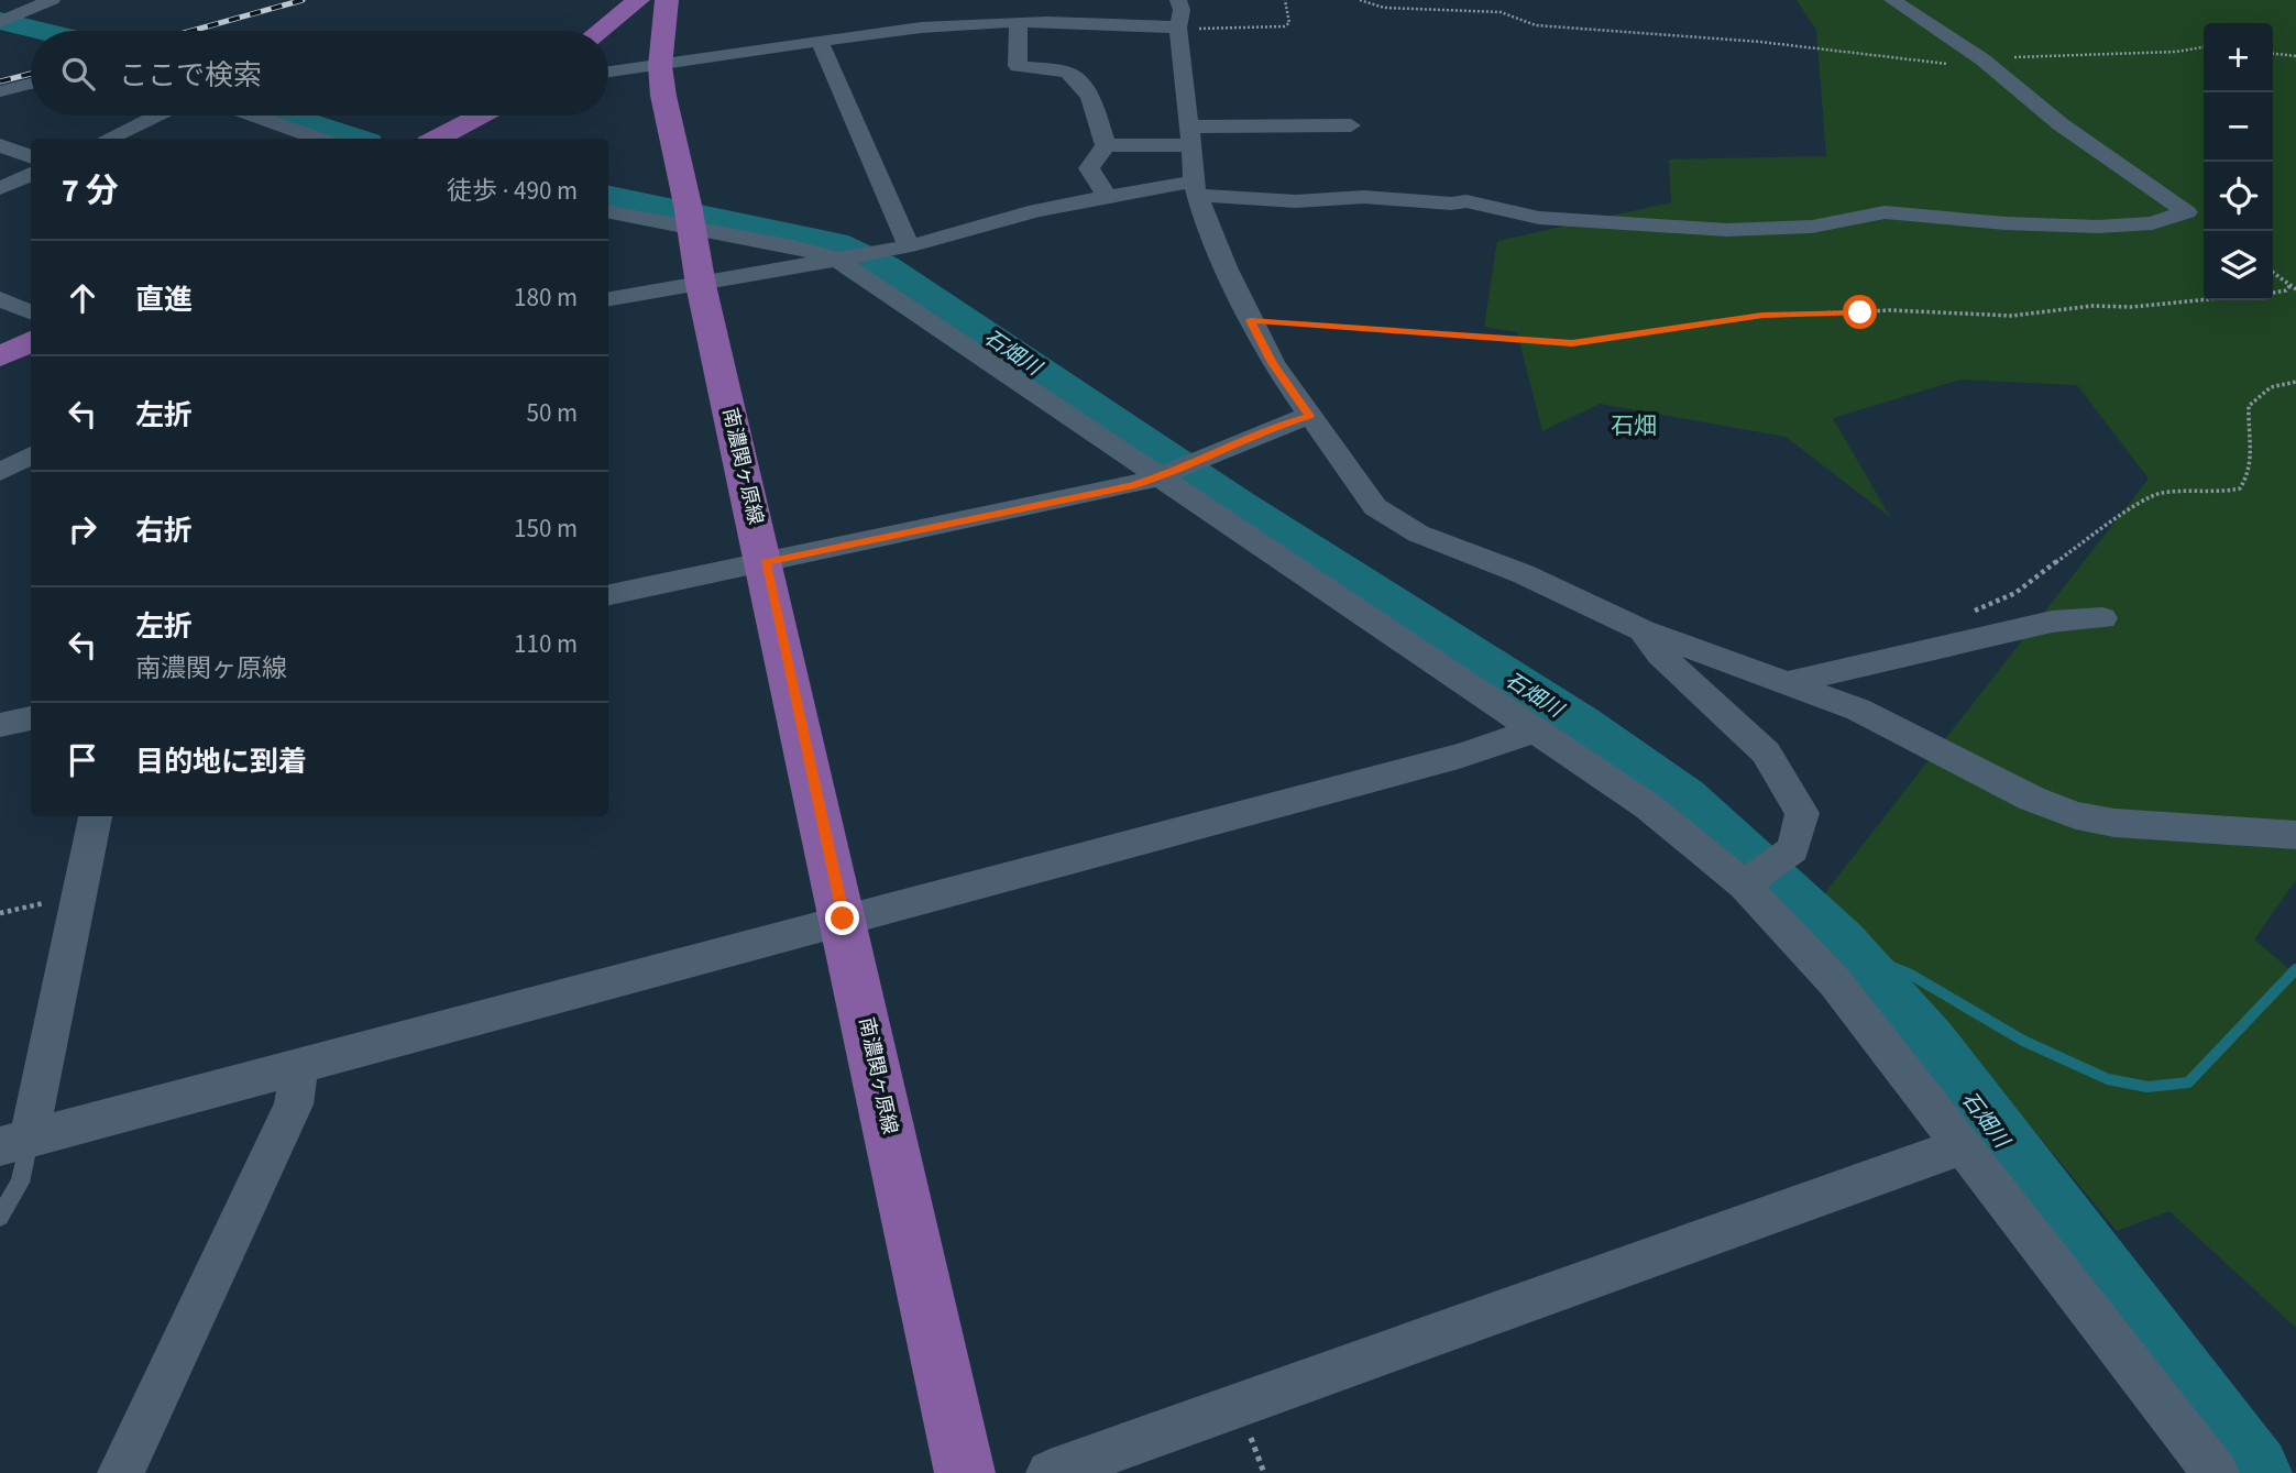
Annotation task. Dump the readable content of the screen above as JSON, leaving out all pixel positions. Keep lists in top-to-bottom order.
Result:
{
  "streets": {
    "main road": ["南濃関ヶ原線"]
  },
  "districts": ["石畑"],
  "water": ["石畑川"],
  "page": {
    "map_buttons": ["+", "−"],
    "search": "ここで検索",
    "heading": ["7 分", "徒歩 · 490 m"],
    "list": [
      ["直進", "180 m"],
      ["左折", "50 m"],
      ["右折", "150 m"],
      ["左折", "南濃関ヶ原線", "110 m"],
      "目的地に到着"
    ]
  }
}
